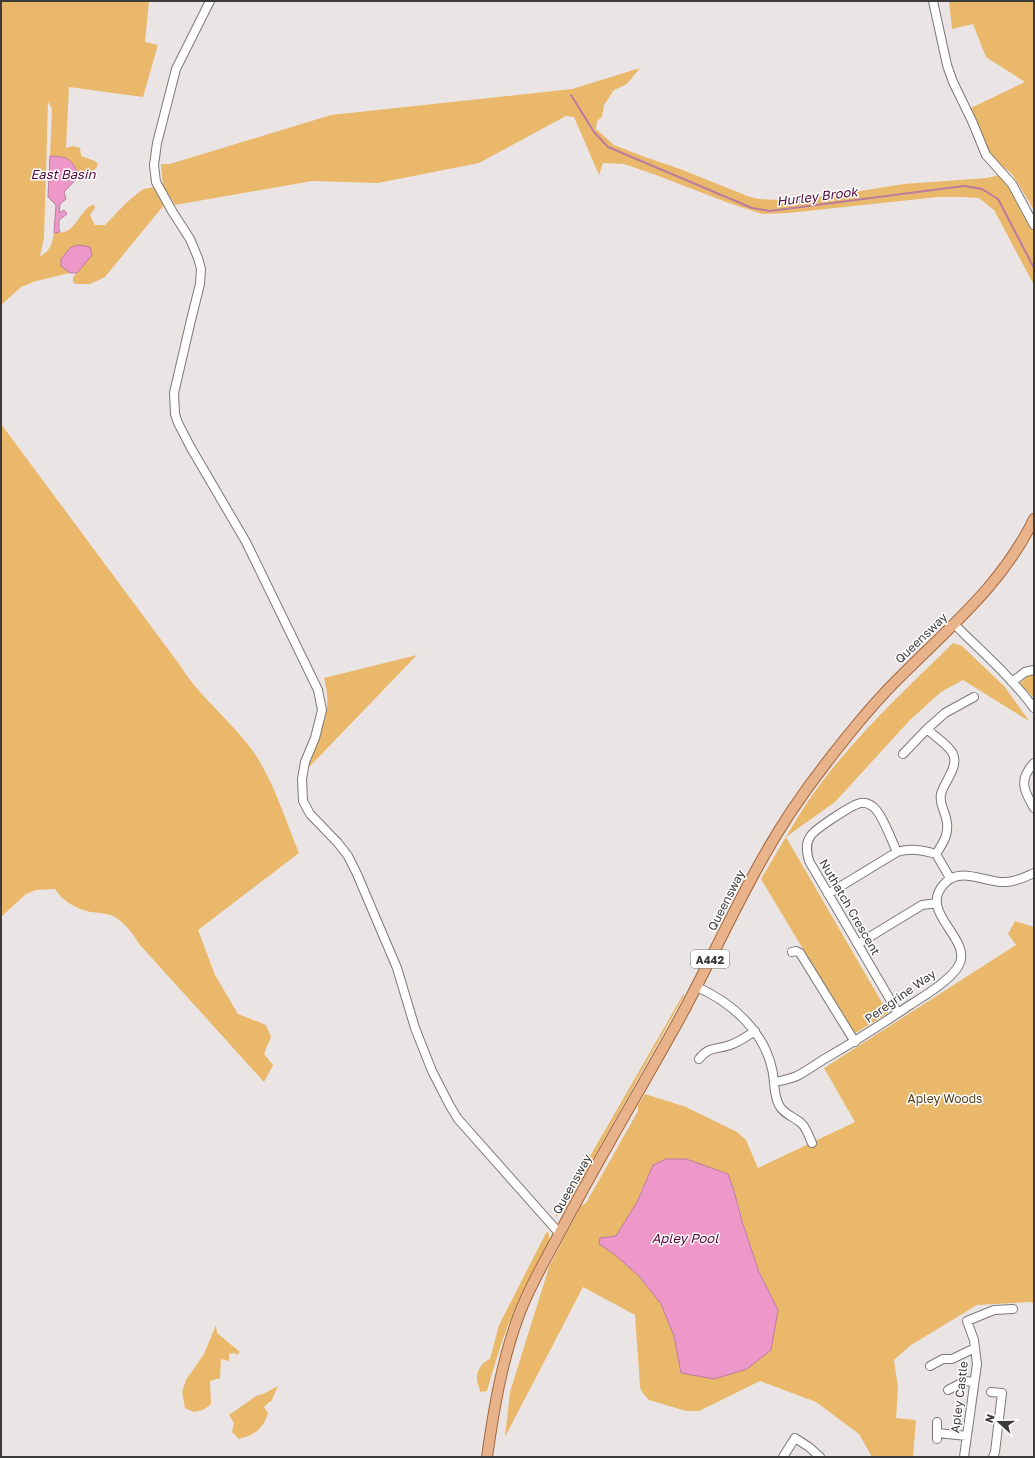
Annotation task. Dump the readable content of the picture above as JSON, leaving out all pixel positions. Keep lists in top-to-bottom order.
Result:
{
  "streets": {
    "main road": ["Queensway", "A442"],
    "street": ["Nuthatch Crescent", "Peregrine Way", "Apley Castle"]
  },
  "crossings": [
    ["Nuthatch Crescent", "Peregrine Way"]
  ],
  "water": ["East Basin", "Hurley Brook", "Apley Pool"],
  "parks": ["Apley Woods"],
  "north": "left"
}
